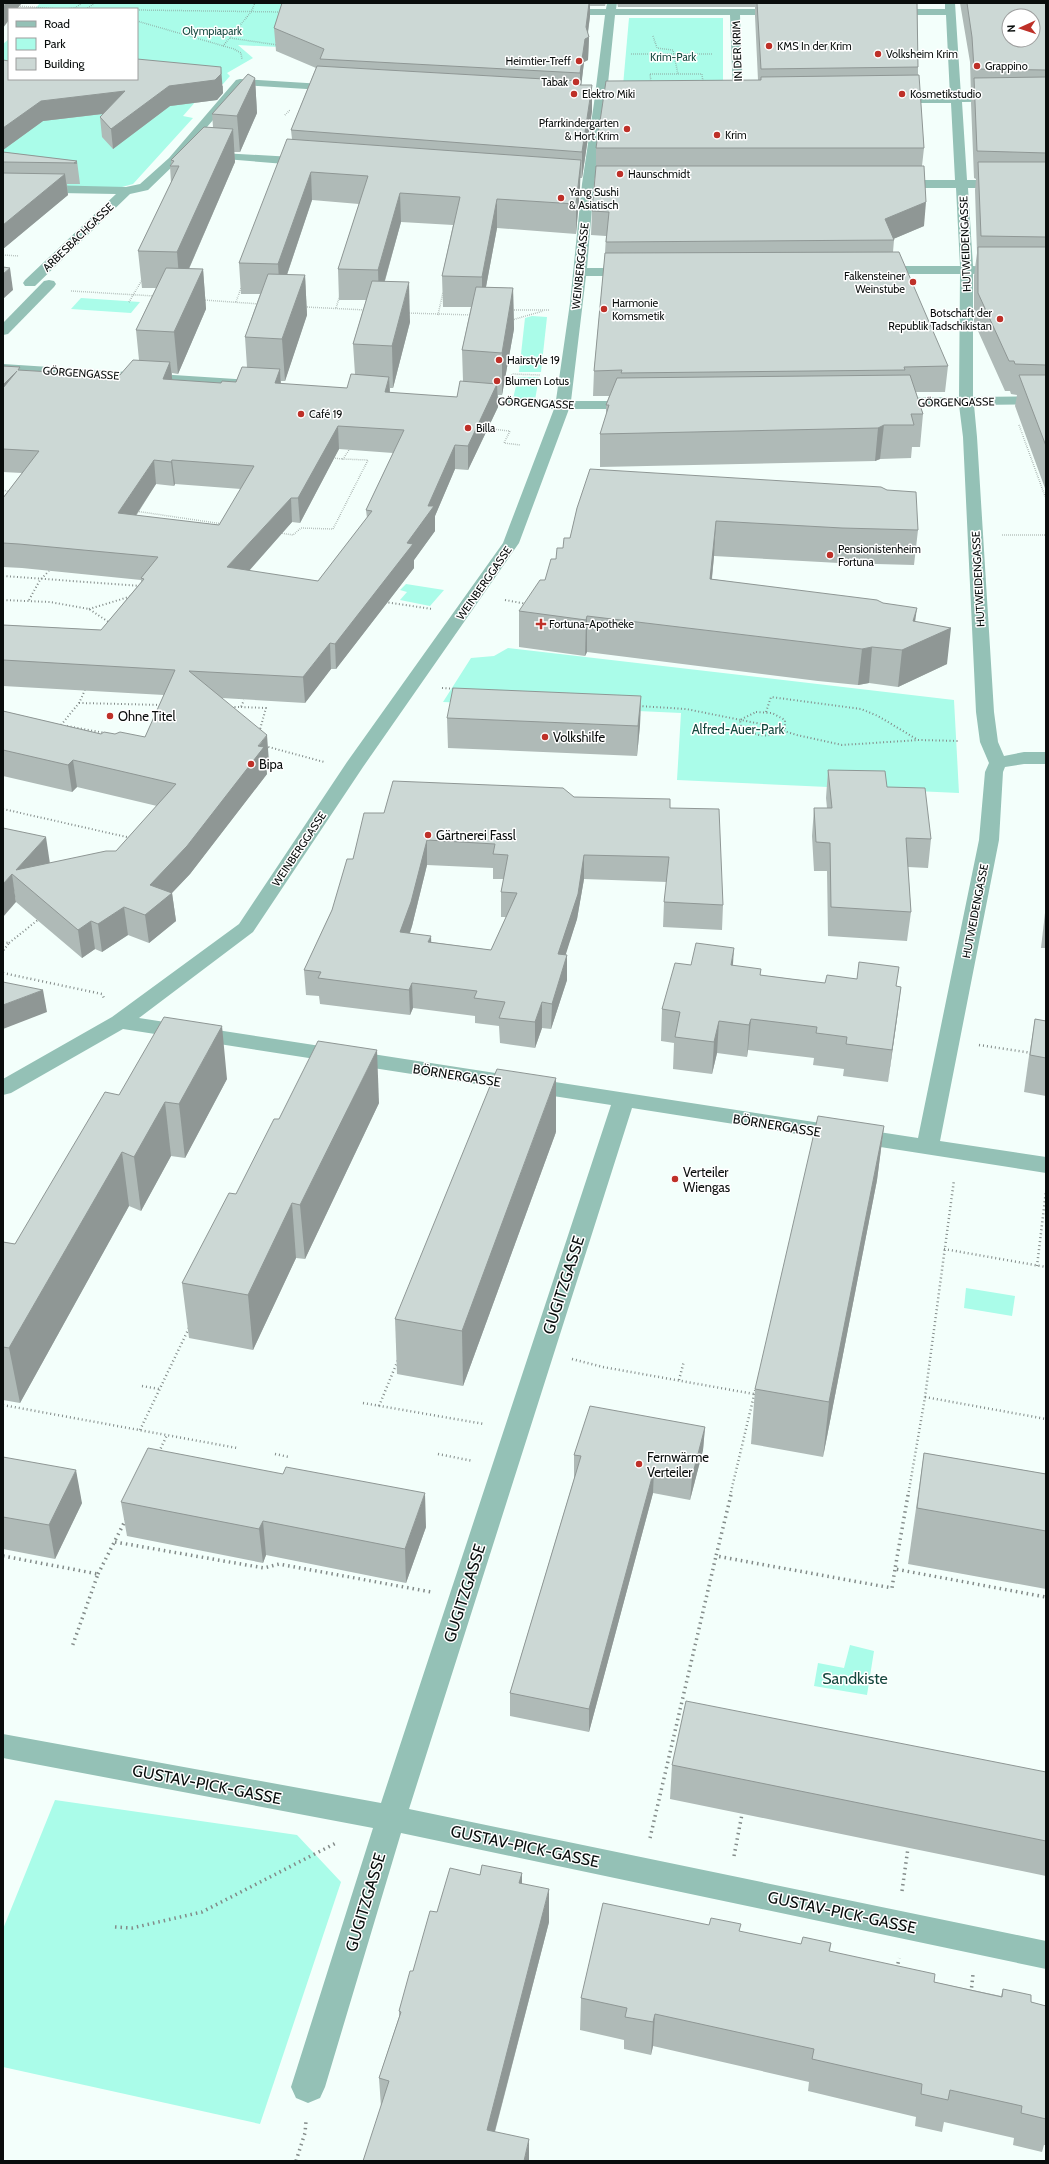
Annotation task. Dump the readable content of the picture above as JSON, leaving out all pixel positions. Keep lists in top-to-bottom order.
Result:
{
  "streets": {
    "street": [
      "IN DER KRIM",
      "ARBESBACHGASSE",
      "HUTWEIDENGASSE",
      "WEINBERGGASSE",
      "GÖRGENGASSE",
      "BÖRNERGASSE",
      "GUGITZGASSE",
      "GUSTAV-PICK-GASSE"
    ]
  },
  "crossings": [
    ["HUTWEIDENGASSE", "GÖRGENGASSE"],
    ["HUTWEIDENGASSE", "BÖRNERGASSE"],
    ["WEINBERGGASSE", "GÖRGENGASSE"],
    ["WEINBERGGASSE", "BÖRNERGASSE"],
    ["BÖRNERGASSE", "GUGITZGASSE"],
    ["GUGITZGASSE", "GUSTAV-PICK-GASSE"]
  ],
  "parks": [
    "Olympiapark",
    "Krim-Park",
    "Alfred-Auer-Park",
    "Sandkiste"
  ],
  "places": {
    "other": [
      "KMS In der Krim",
      "Volksheim Krim",
      "Heimtier-Treff",
      "Grappino",
      "Tabak",
      "Elektro Miki",
      "Kosmetikstudio",
      "Pfarrkindergarten & Hort Krim",
      "Krim",
      "Haunschmidt",
      "Yang Sushi & Asiatisch",
      "Falkensteiner Weinstube",
      "Harmonie Komsmetik",
      "Botschaft der Republik Tadschikistan",
      "Hairstyle 19",
      "Blumen Lotus",
      "Café 19",
      "Billa",
      "Pensionistenheim Fortuna",
      "Ohne Titel",
      "Volkshilfe",
      "Bipa",
      "Gärtnerei Fassl",
      "Verteiler Wiengas",
      "Fernwärme Verteiler"
    ],
    "health": ["Fortuna-Apotheke"]
  },
  "legend": ["Road", "Park", "Building"],
  "north": "left"
}
